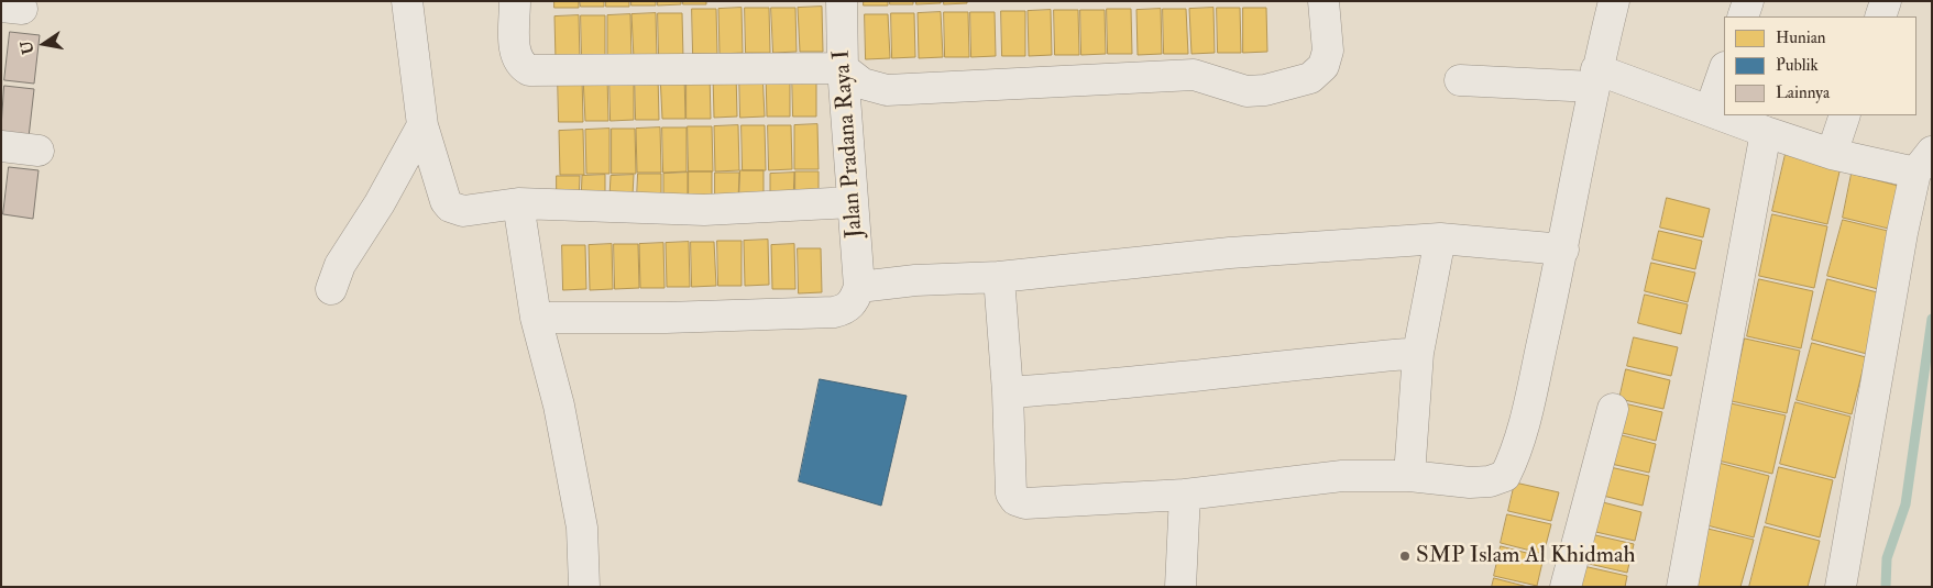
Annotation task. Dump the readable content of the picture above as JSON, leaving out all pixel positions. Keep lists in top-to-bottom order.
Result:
{
  "streets": {
    "street": ["Jalan Pradana Raya I"]
  },
  "places": ["SMP Islam Al Khidmah"],
  "legend": ["Hunian", "Publik", "Lainnya"],
  "north": "left"
}
